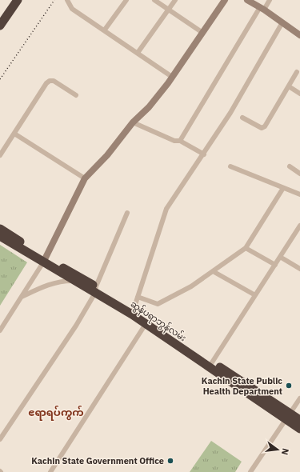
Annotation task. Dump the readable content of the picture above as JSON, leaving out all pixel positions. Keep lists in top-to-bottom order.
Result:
{
  "streets": {
    "highway": ["ဆွန်ပရာဘွန်လမ်း"]
  },
  "districts": ["ဧရာရပ်ကွက်"],
  "places": ["Kachin State Public Health Department", "Kachin State Government Office"],
  "north": "right"
}
